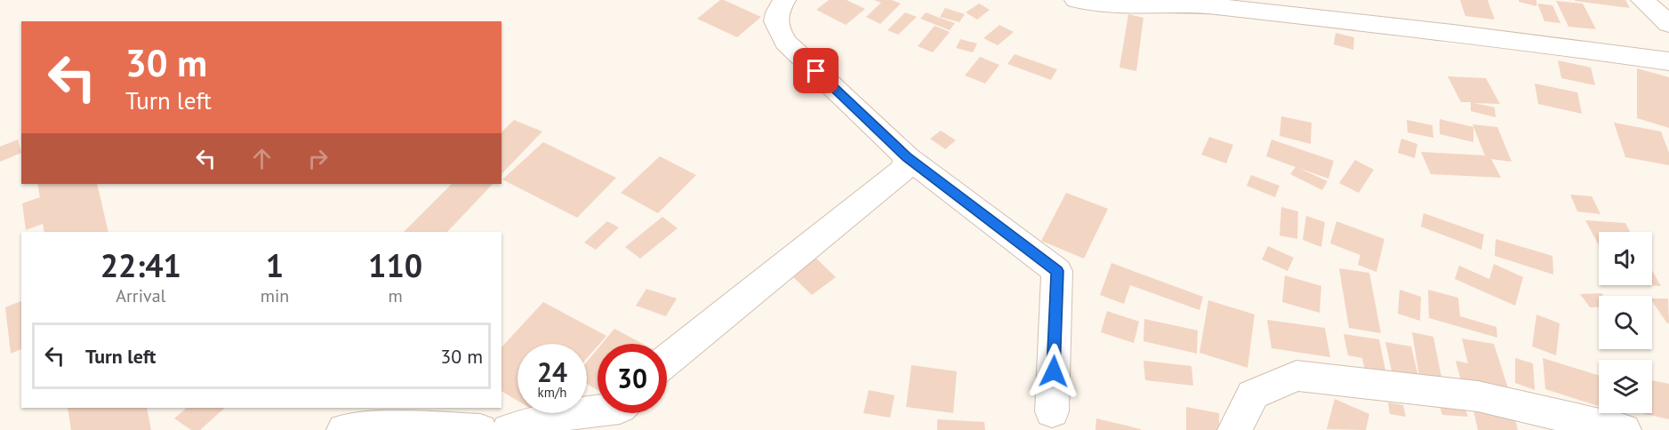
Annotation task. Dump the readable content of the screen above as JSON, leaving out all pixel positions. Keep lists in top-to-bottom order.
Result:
{
  "page": {
    "turn": ["30 m", "Turn left"],
    "eta": [
      "22:41",
      "Arrival",
      "1",
      "min",
      "110",
      "m"
    ],
    "list": [
      {
        "name": "Turn left",
        "value": "30 m"
      }
    ],
    "speed": "24 km/h",
    "limit": "30"
  }
}
